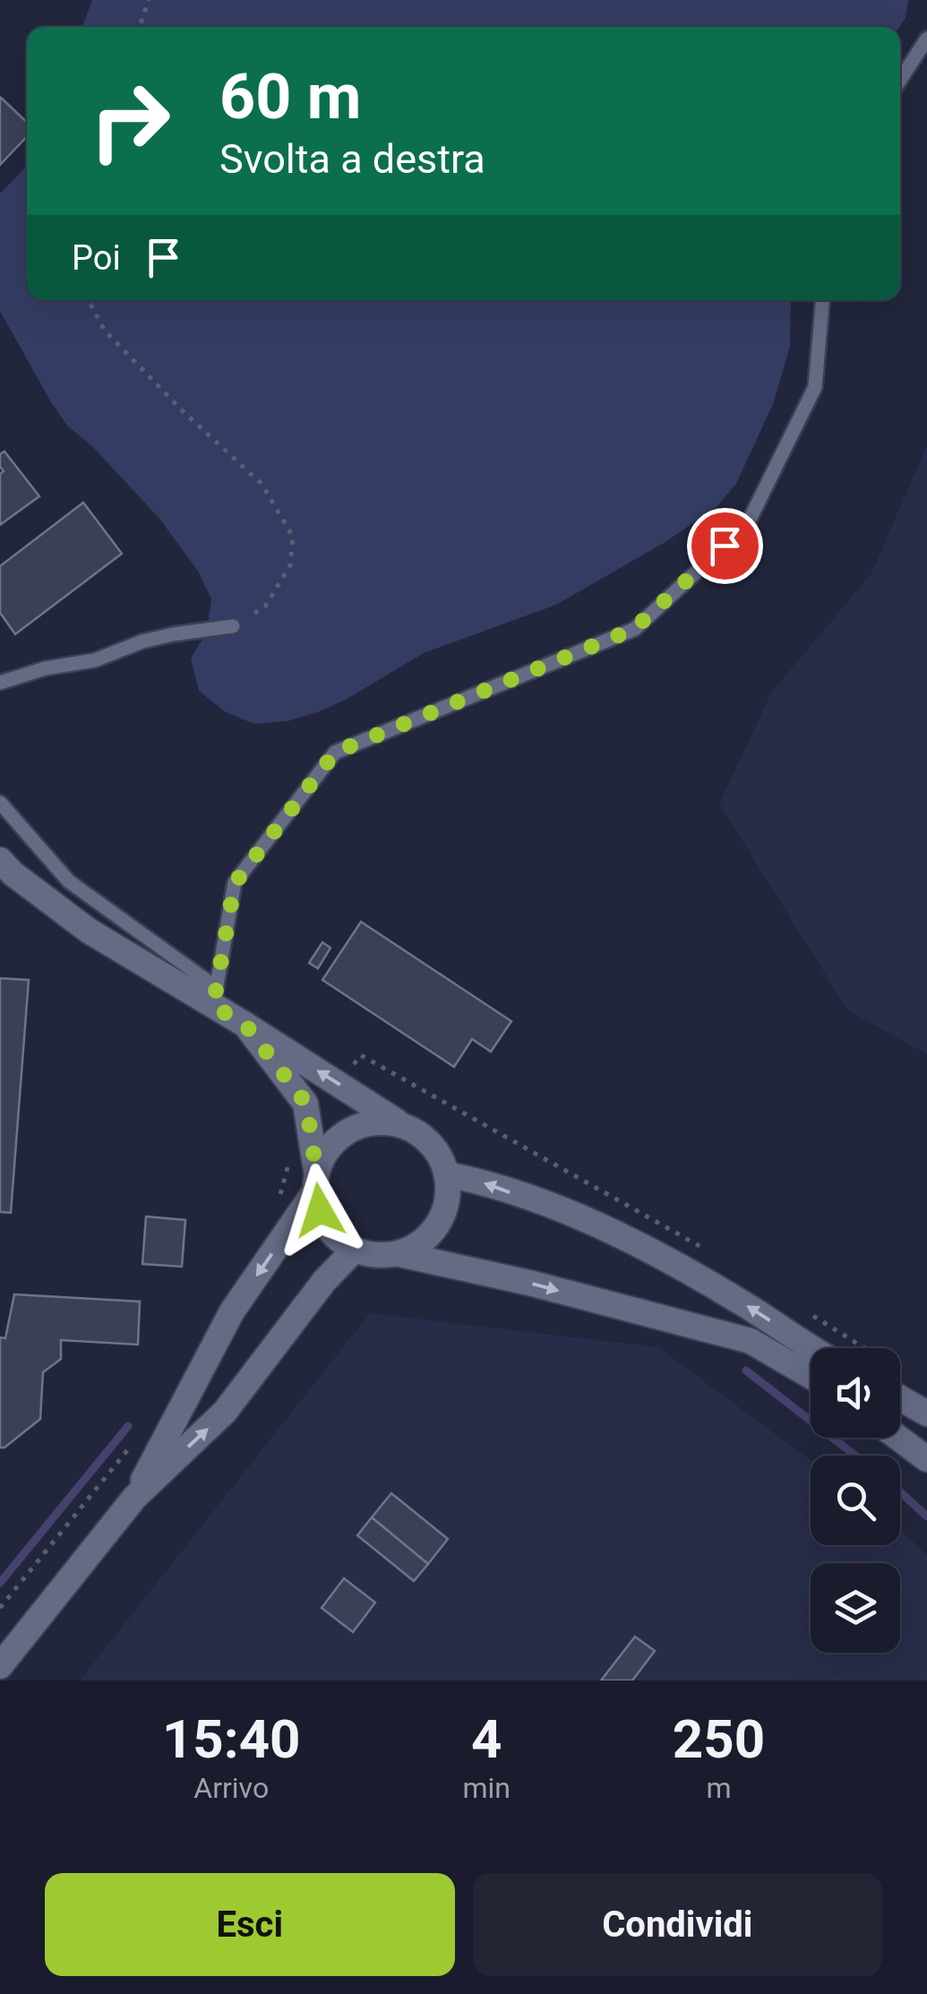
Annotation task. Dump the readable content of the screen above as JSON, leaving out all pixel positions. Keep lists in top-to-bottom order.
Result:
{
  "page": {
    "turn": ["60 m", "Svolta a destra"],
    "then": "Poi",
    "eta": [
      "15:40",
      "Arrivo",
      "4",
      "min",
      "250",
      "m"
    ],
    "buttons": ["Esci", "Condividi"]
  }
}
